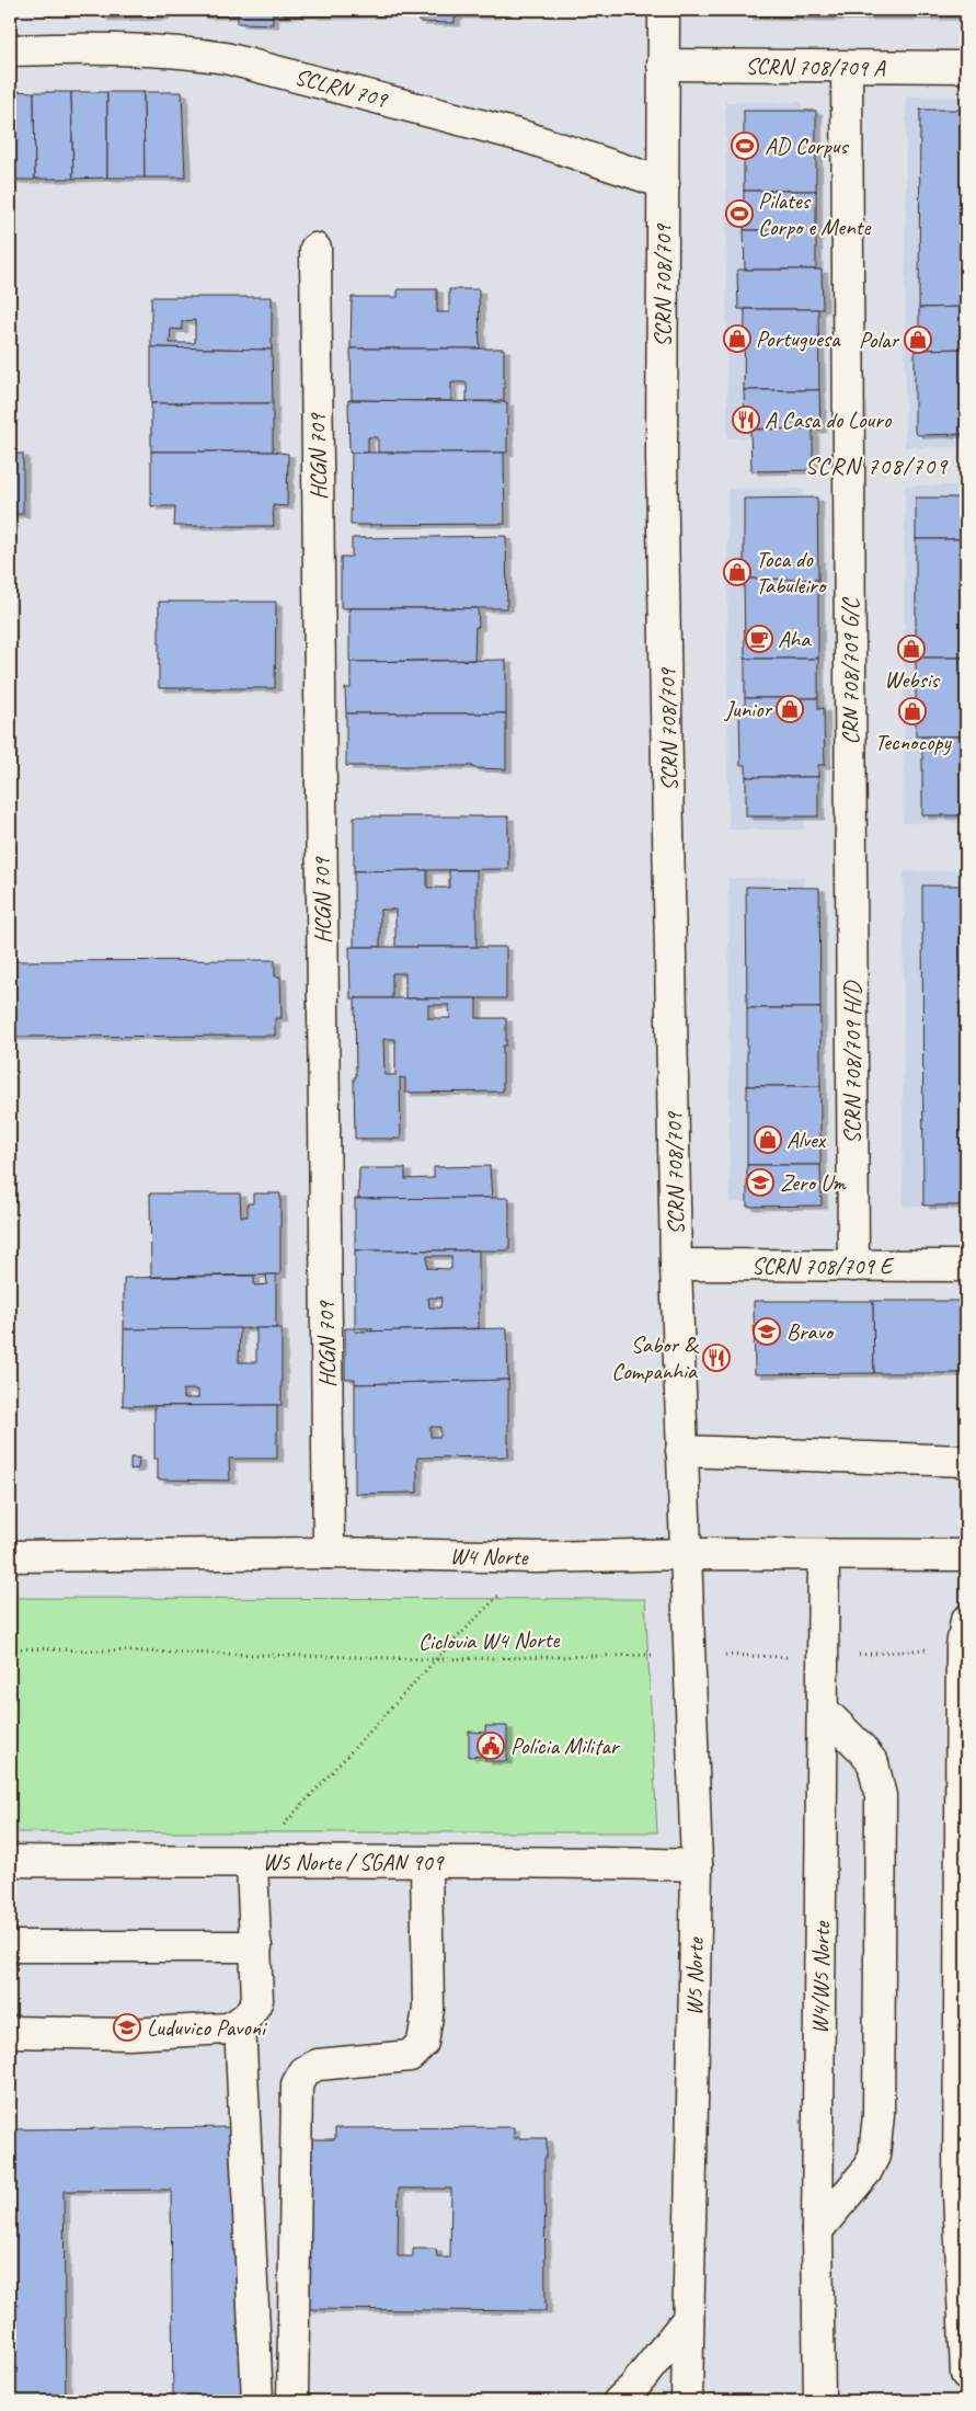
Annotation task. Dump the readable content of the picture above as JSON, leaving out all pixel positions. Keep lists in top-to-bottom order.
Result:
{
  "streets": {
    "main road": [
      "SCRN 708/709 A",
      "SCLRN 709",
      "SCRN 708/709",
      "HCGN 709",
      "CRN 708/709 G/C",
      "SCRN 708/709 H/D",
      "SCRN 708/709 E",
      "W4 Norte",
      "W5 Norte / SGAN 909",
      "W5 Norte",
      "W4/W5 Norte"
    ],
    "path": ["Ciclovia W4 Norte"]
  },
  "crossings": [
    ["SCRN 708/709 A", "SCRN 708/709"],
    ["SCRN 708/709 A", "CRN 708/709 G/C"],
    ["SCLRN 709", "SCRN 708/709"],
    ["SCRN 708/709", "SCRN 708/709 E"],
    ["SCRN 708/709", "W4 Norte"],
    ["SCRN 708/709", "W5 Norte"],
    ["HCGN 709", "W4 Norte"],
    ["CRN 708/709 G/C", "SCRN 708/709 H/D"],
    ["SCRN 708/709 H/D", "SCRN 708/709 E"],
    ["W4 Norte", "W5 Norte"],
    ["W4 Norte", "W4/W5 Norte"],
    ["Ciclovia W4 Norte", "W5 Norte"],
    ["Ciclovia W4 Norte", "W4/W5 Norte"],
    ["W5 Norte / SGAN 909", "W5 Norte"]
  ],
  "districts": ["SCRN 708/709"],
  "places": {
    "sports": ["AD Corpus", "Pilates Corpo e Mente"],
    "shop": [
      "Portuguesa",
      "Polar",
      "Toca do Tabuleiro",
      "Websis",
      "Junior",
      "Tecnocopy",
      "Alvex"
    ],
    "restaurant": ["A Casa do Louro", "Sabor & Companhia"],
    "cafe": ["Aha"],
    "school or university": ["Zero Um", "Bravo", "Luduvico Pavoni"],
    "public building": ["Polícia Militar"]
  }
}
